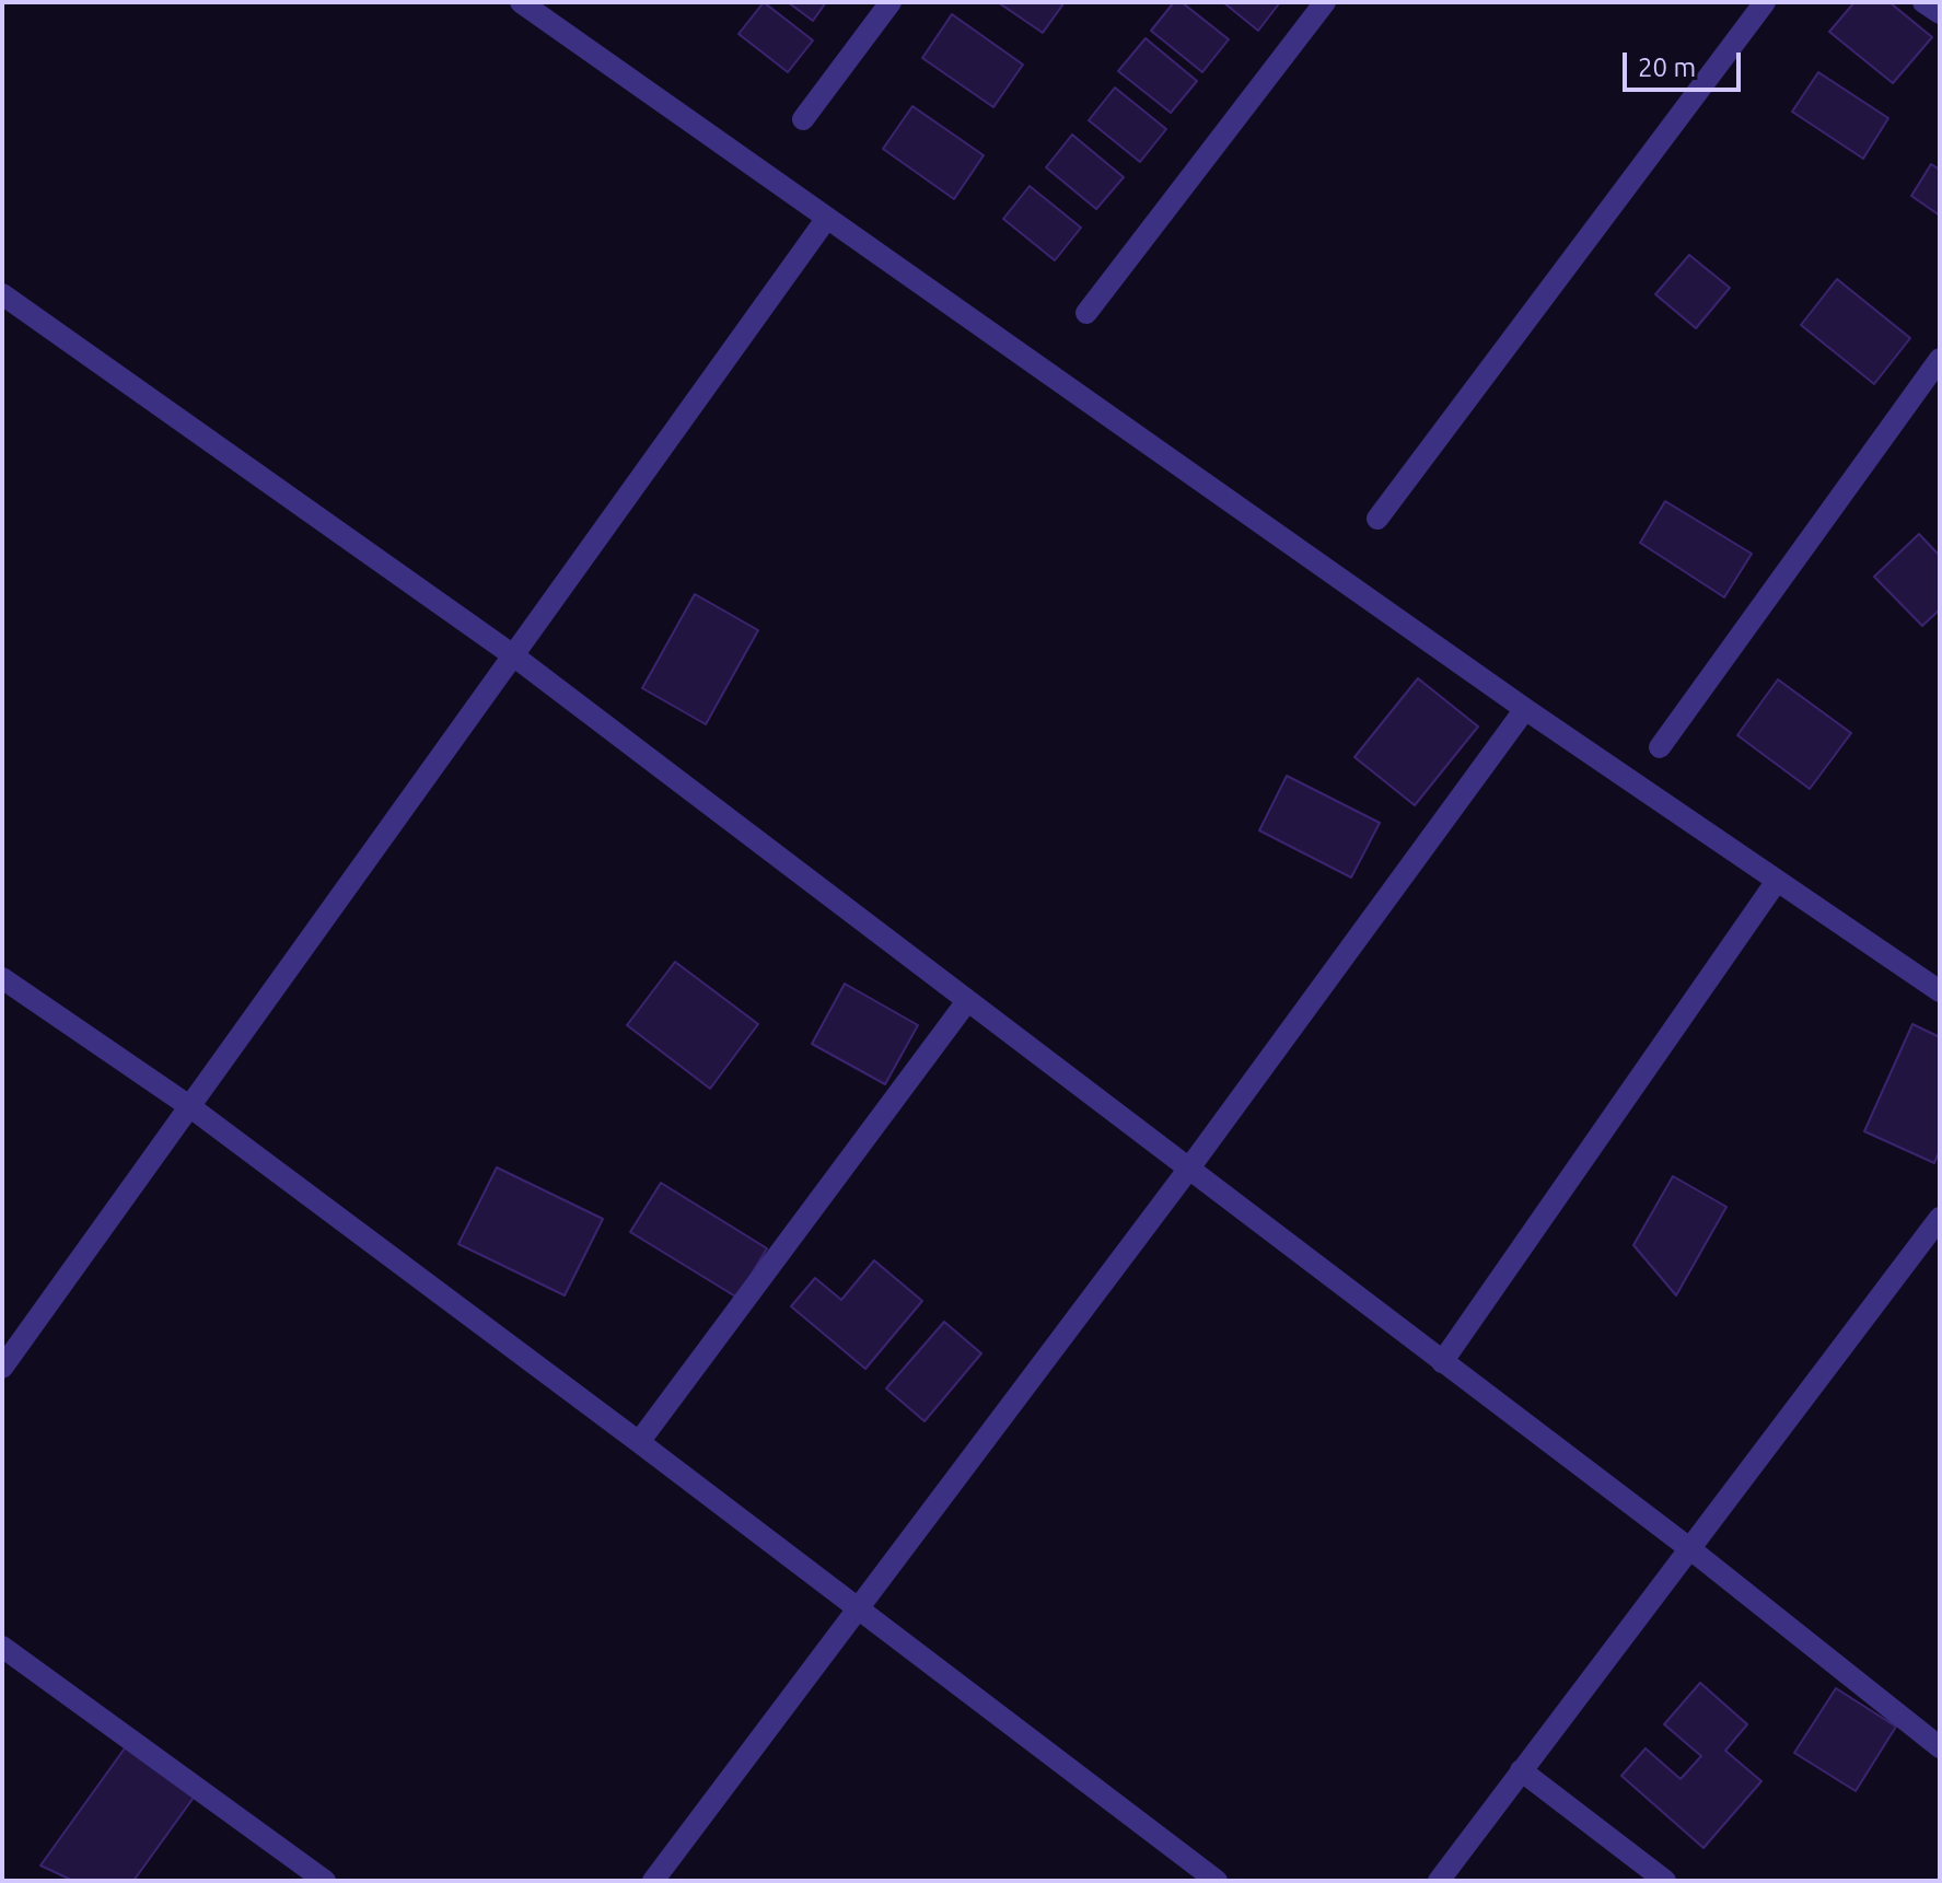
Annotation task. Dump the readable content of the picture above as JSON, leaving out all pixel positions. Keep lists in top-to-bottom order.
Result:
{
  "scale_bar": "20 m"
}
